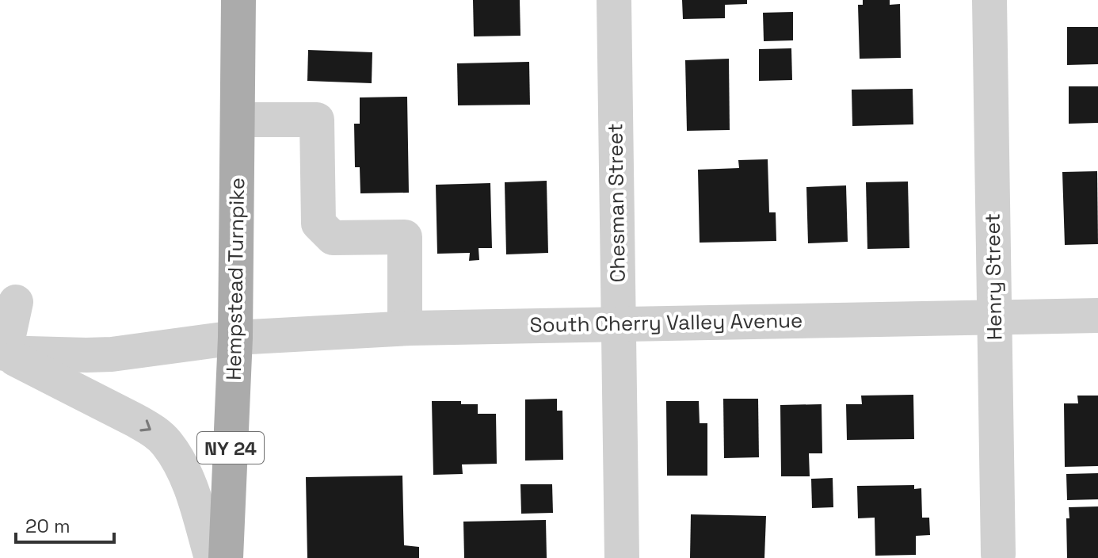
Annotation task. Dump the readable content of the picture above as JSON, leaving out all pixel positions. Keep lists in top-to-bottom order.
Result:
{
  "streets": {
    "main road": ["Hempstead Turnpike", "NY 24"],
    "street": ["Chesman Street", "Henry Street", "South Cherry Valley Avenue"]
  },
  "crossings": [
    ["Chesman Street", "South Cherry Valley Avenue"],
    ["Henry Street", "South Cherry Valley Avenue"],
    ["Hempstead Turnpike", "South Cherry Valley Avenue"]
  ],
  "scale_bar": "20 m"
}
